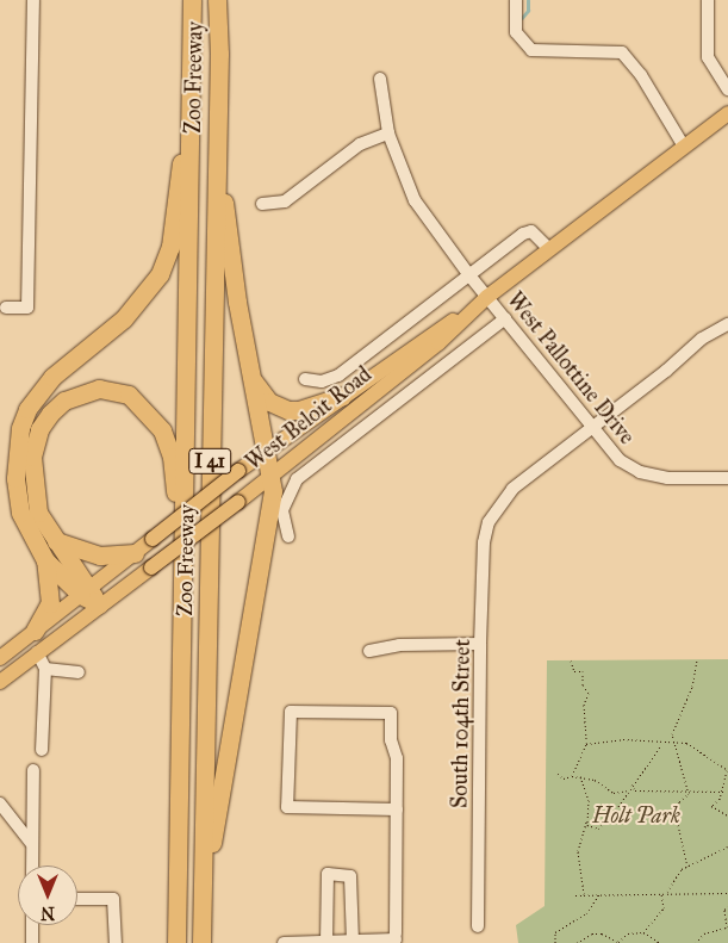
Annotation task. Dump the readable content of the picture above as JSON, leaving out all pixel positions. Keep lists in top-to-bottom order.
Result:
{
  "streets": {
    "highway": ["Zoo Freeway", "I 41"],
    "main road": ["West Beloit Road"],
    "street": ["West Pallottine Drive", "South 104th Street"]
  },
  "crossings": [
    ["West Pallottine Drive", "West Beloit Road"],
    ["West Pallottine Drive", "South 104th Street"]
  ],
  "parks": ["Holt Park"],
  "north": "bottom"
}
